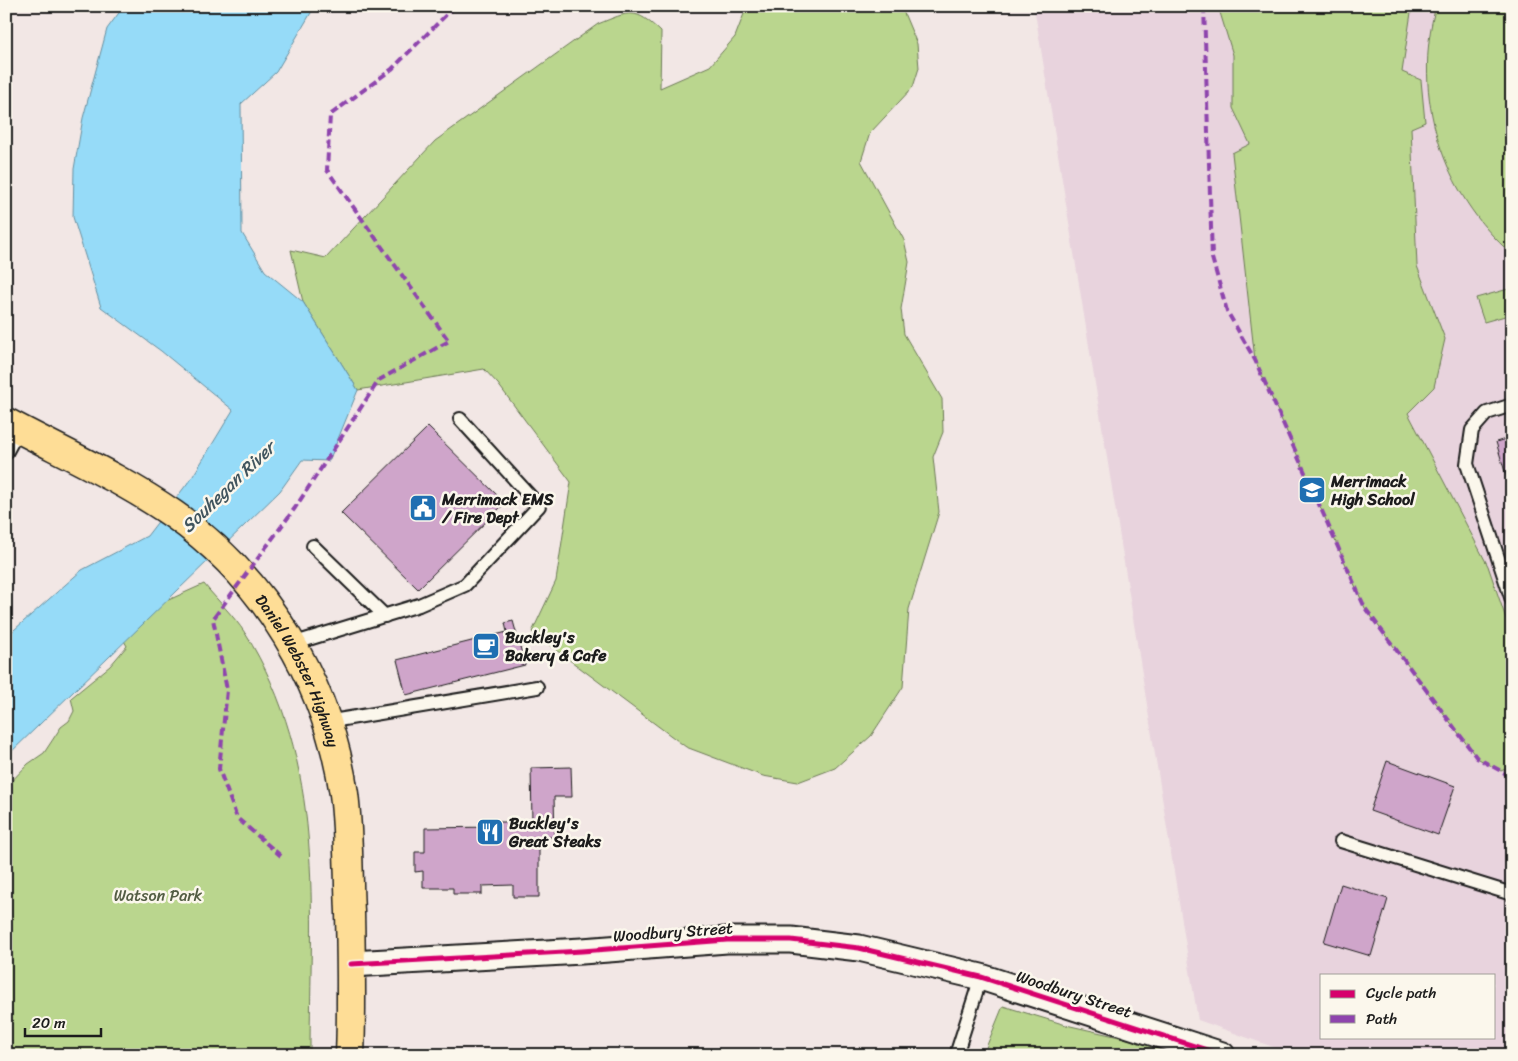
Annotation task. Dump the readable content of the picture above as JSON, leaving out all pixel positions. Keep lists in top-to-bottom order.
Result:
{
  "streets": {
    "main road": ["Daniel Webster Highway"],
    "street": ["Woodbury Street"]
  },
  "crossings": [
    ["Daniel Webster Highway", "Woodbury Street"]
  ],
  "water": ["Souhegan River"],
  "parks": ["Watson Park"],
  "places": {
    "school or university": ["Merrimack High School"],
    "public building": ["Merrimack EMS / Fire Dept"],
    "cafe": ["Buckley's Bakery & Cafe"],
    "restaurant": ["Buckley's Great Steaks"]
  },
  "legend": ["Cycle path", "Path"],
  "scale_bar": "20 m"
}
